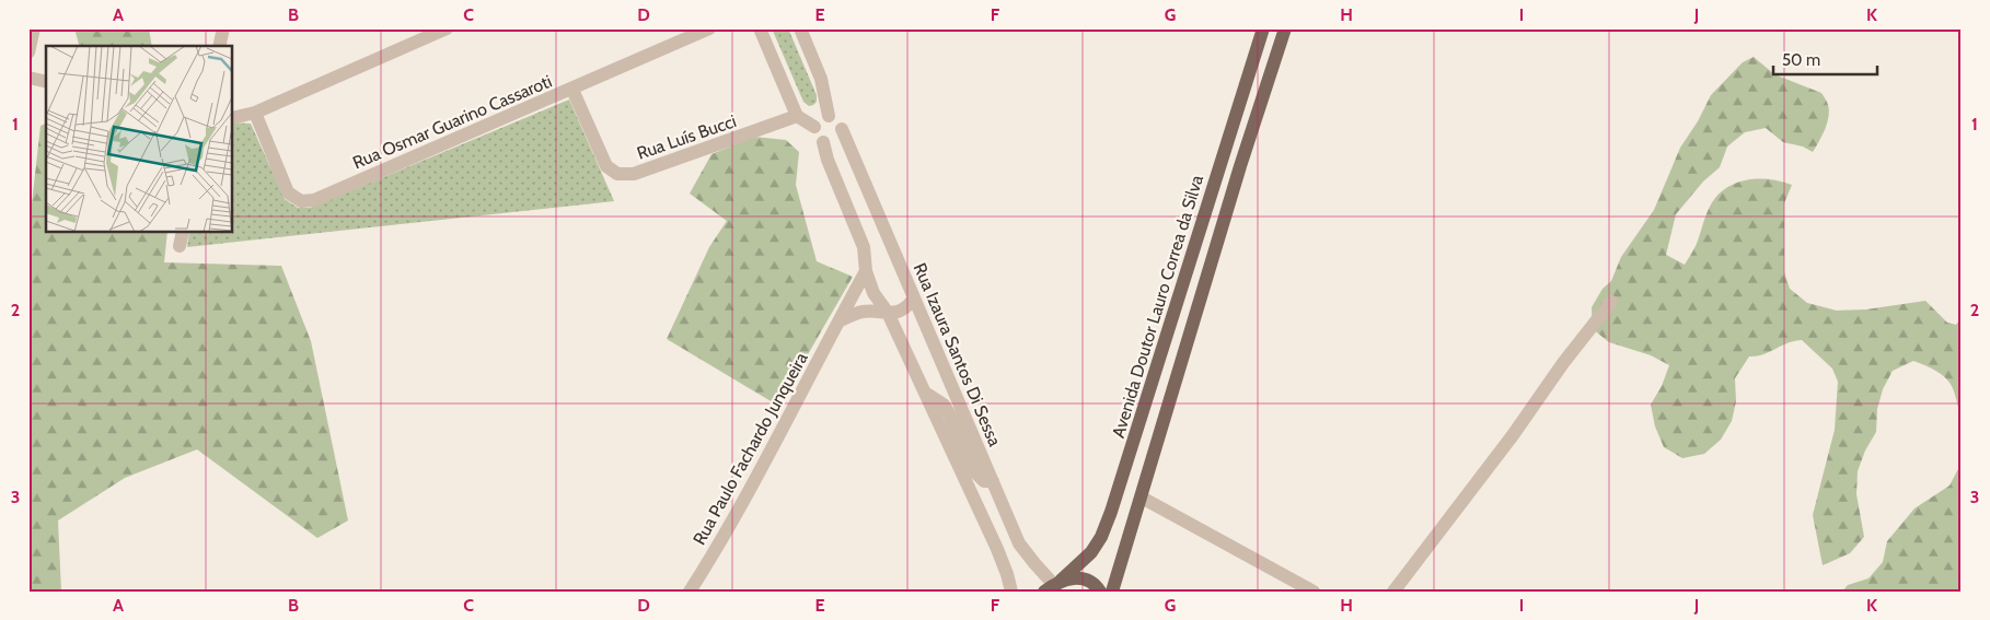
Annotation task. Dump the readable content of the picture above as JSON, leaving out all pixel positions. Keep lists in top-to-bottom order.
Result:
{
  "streets": {
    "main road": ["Avenida Doutor Lauro Correa da Silva"],
    "street": [
      "Rua Osmar Guarino Cassaroti",
      "Rua Luís Bucci",
      "Rua Izaura Santos Di Sessa",
      "Rua Paulo Fachardo Junqueira"
    ]
  },
  "crossings": [
    ["Rua Osmar Guarino Cassaroti", "Rua Luís Bucci"],
    ["Avenida Doutor Lauro Correa da Silva", "Rua Izaura Santos Di Sessa"]
  ],
  "scale_bar": "50 m",
  "grid": {
    "columns": [
      "A",
      "B",
      "C",
      "D",
      "E",
      "F",
      "G",
      "H",
      "I",
      "J",
      "K"
    ],
    "rows": ["1", "2", "3"]
  }
}
